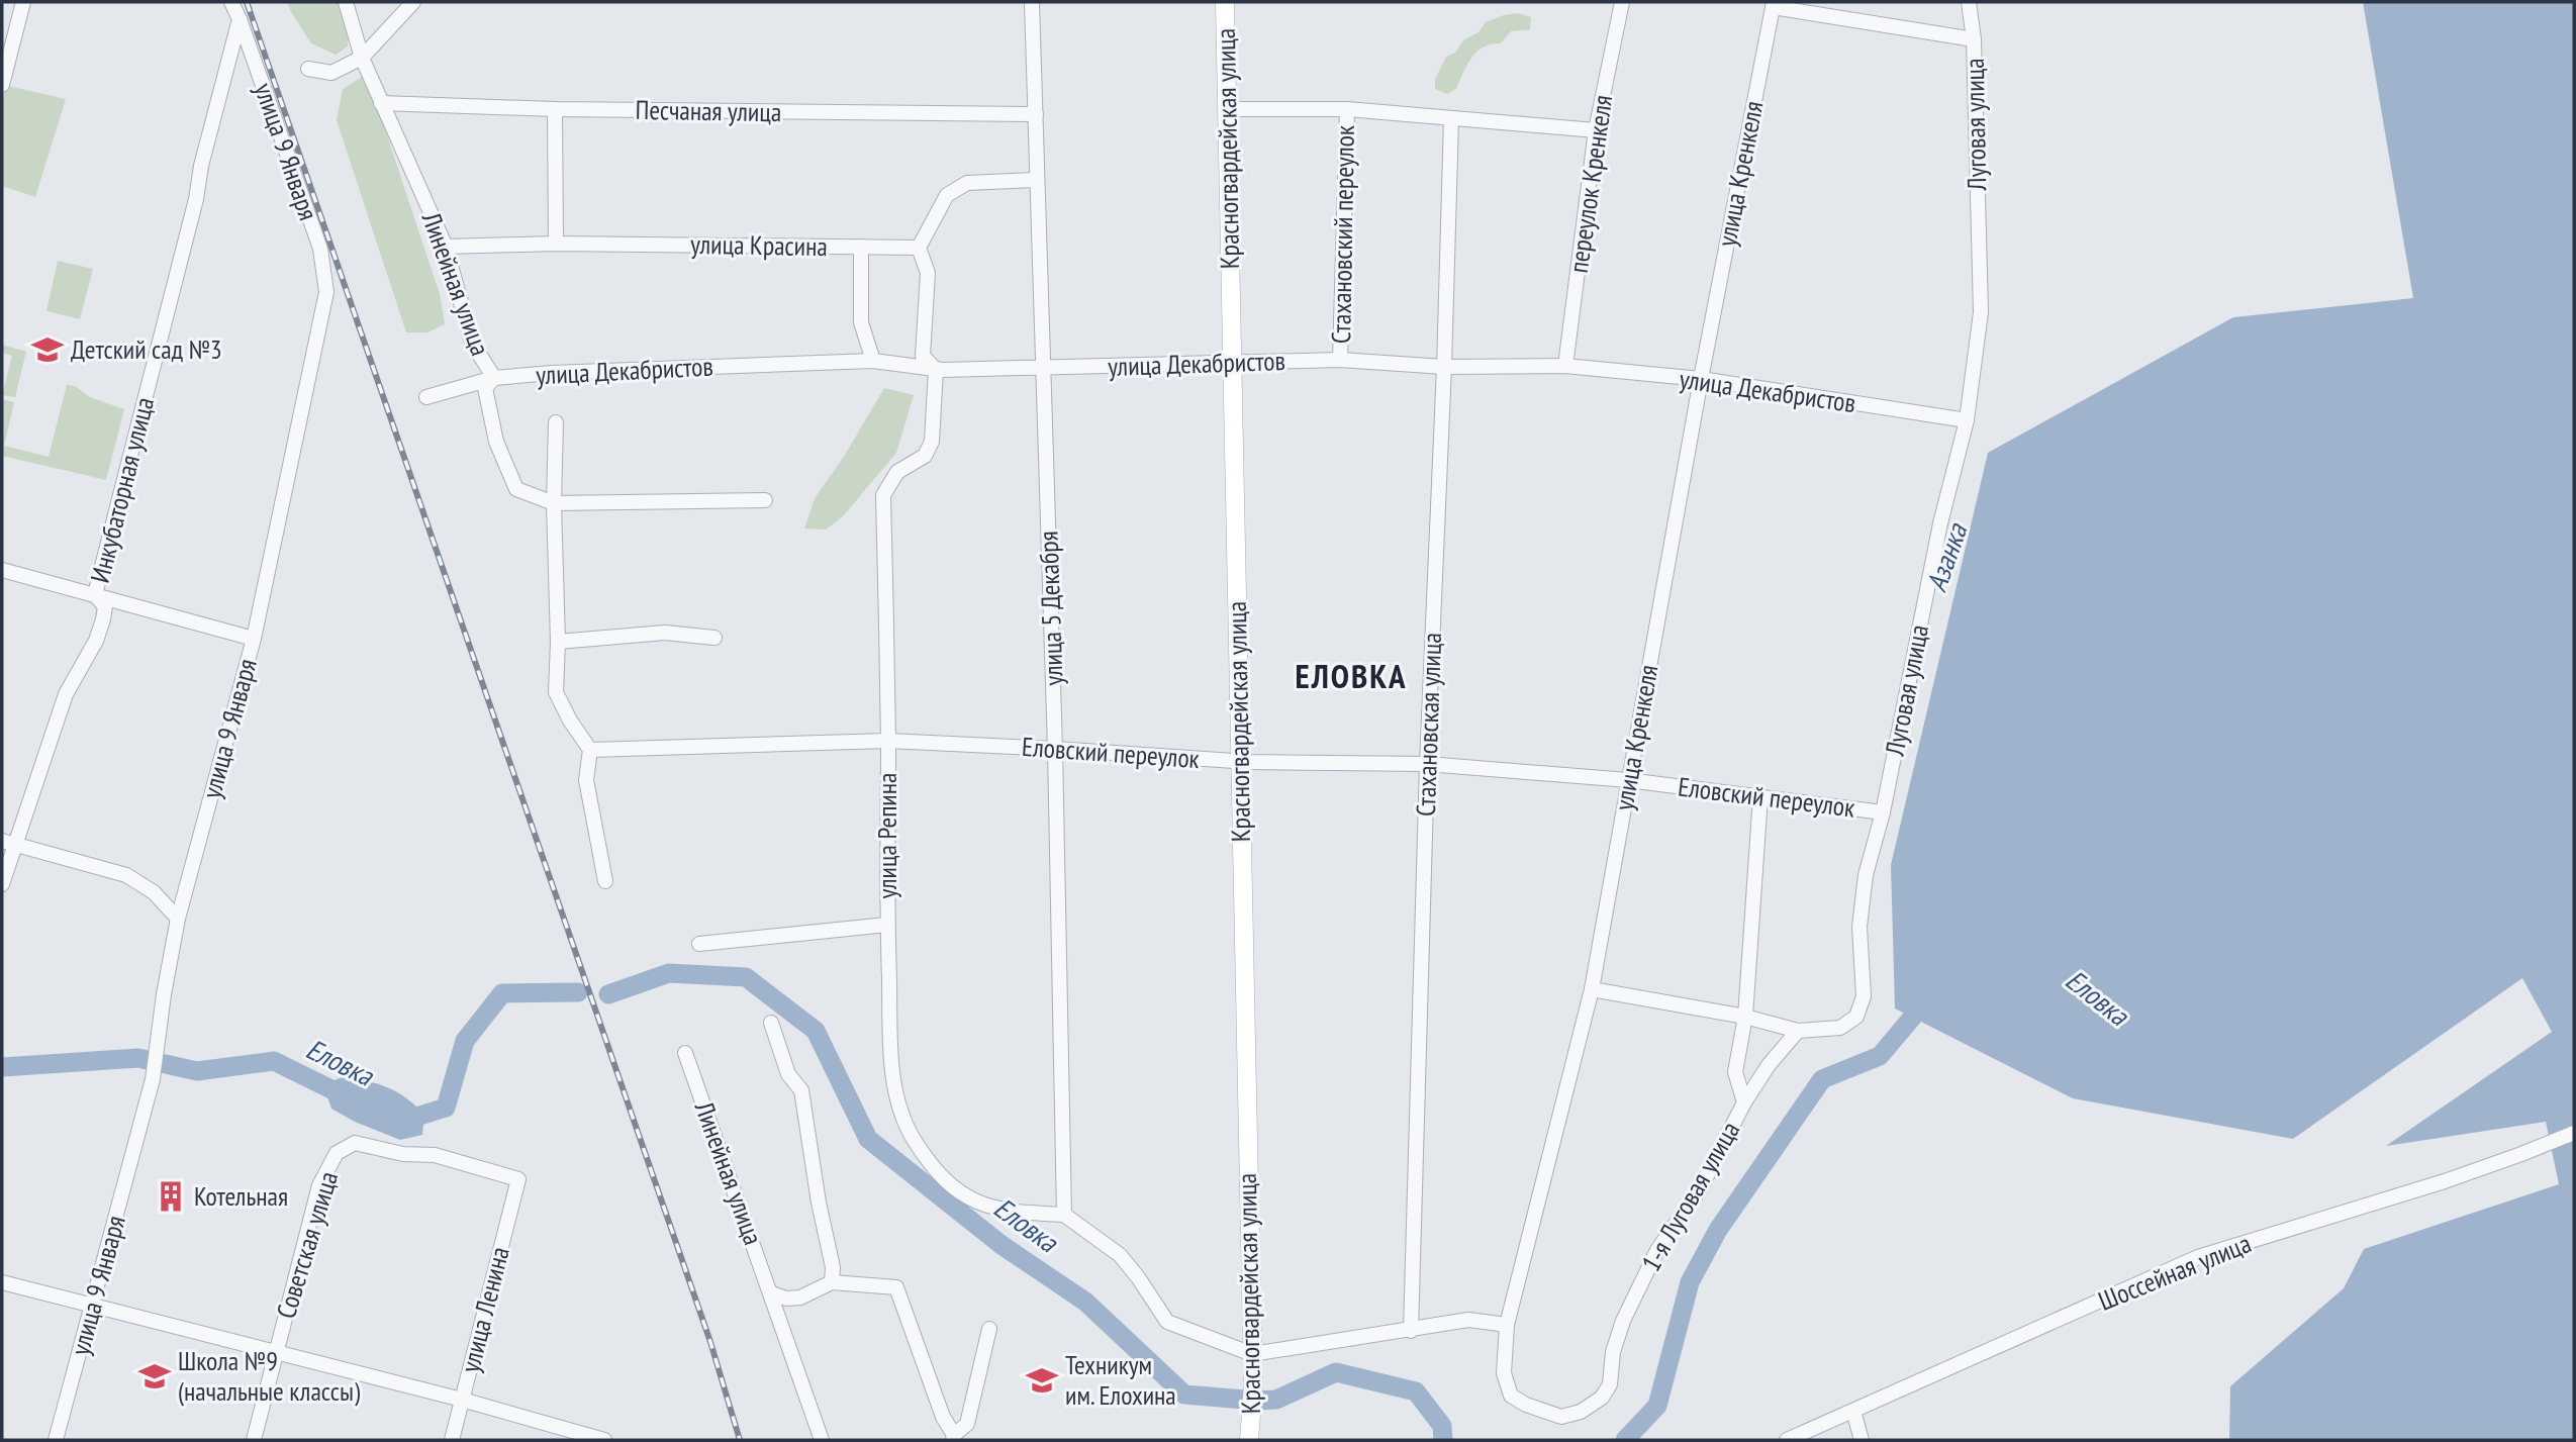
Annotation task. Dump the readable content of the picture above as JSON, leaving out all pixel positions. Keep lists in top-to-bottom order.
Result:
{
  "streets": {
    "main road": ["Красногвардейская улица"],
    "street": [
      "Песчаная улица",
      "Луговая улица",
      "улица 9 Января",
      "улица Кренкеля",
      "переулок Кренкеля",
      "Стахановский переулок",
      "улица Красина",
      "Линейная улица",
      "улица Декабристов",
      "Инкубаторная улица",
      "улица 5 Декабря",
      "Стахановская улица",
      "Еловский переулок",
      "улица Репина",
      "1-я Луговая улица",
      "Советская улица",
      "Шоссейная улица",
      "улица Ленина"
    ]
  },
  "crossings": [
    ["Песчаная улица", "Линейная улица"],
    ["Песчаная улица", "улица 5 Декабря"],
    ["Луговая улица", "улица Кренкеля"],
    ["Луговая улица", "улица Декабристов"],
    ["Луговая улица", "Еловский переулок"],
    ["Луговая улица", "1-я Луговая улица"],
    ["Красногвардейская улица", "улица Декабристов"],
    ["Красногвардейская улица", "Еловский переулок"],
    ["улица 9 Января", "Инкубаторная улица"],
    ["улица Кренкеля", "улица Декабристов"],
    ["улица Кренкеля", "Еловский переулок"],
    ["улица Кренкеля", "1-я Луговая улица"],
    ["переулок Кренкеля", "улица Декабристов"],
    ["Стахановский переулок", "улица Декабристов"],
    ["улица Красина", "Линейная улица"],
    ["Линейная улица", "улица Декабристов"],
    ["улица Декабристов", "улица 5 Декабря"],
    ["улица Декабристов", "Стахановская улица"],
    ["улица Декабристов", "улица Репина"],
    ["улица 5 Декабря", "Еловский переулок"],
    ["улица 5 Декабря", "улица Репина"],
    ["Стахановская улица", "Еловский переулок"],
    ["Еловский переулок", "улица Репина"],
    ["Еловский переулок", "1-я Луговая улица"],
    ["Советская улица", "улица Ленина"]
  ],
  "districts": ["ЕЛОВКА"],
  "water": ["Азанка", "Еловка"],
  "places": {
    "school or university": ["Детский сад №3", "Школа №9 (начальные классы)", "Техникум им. Елохина"],
    "building": ["Котельная"]
  }
}
